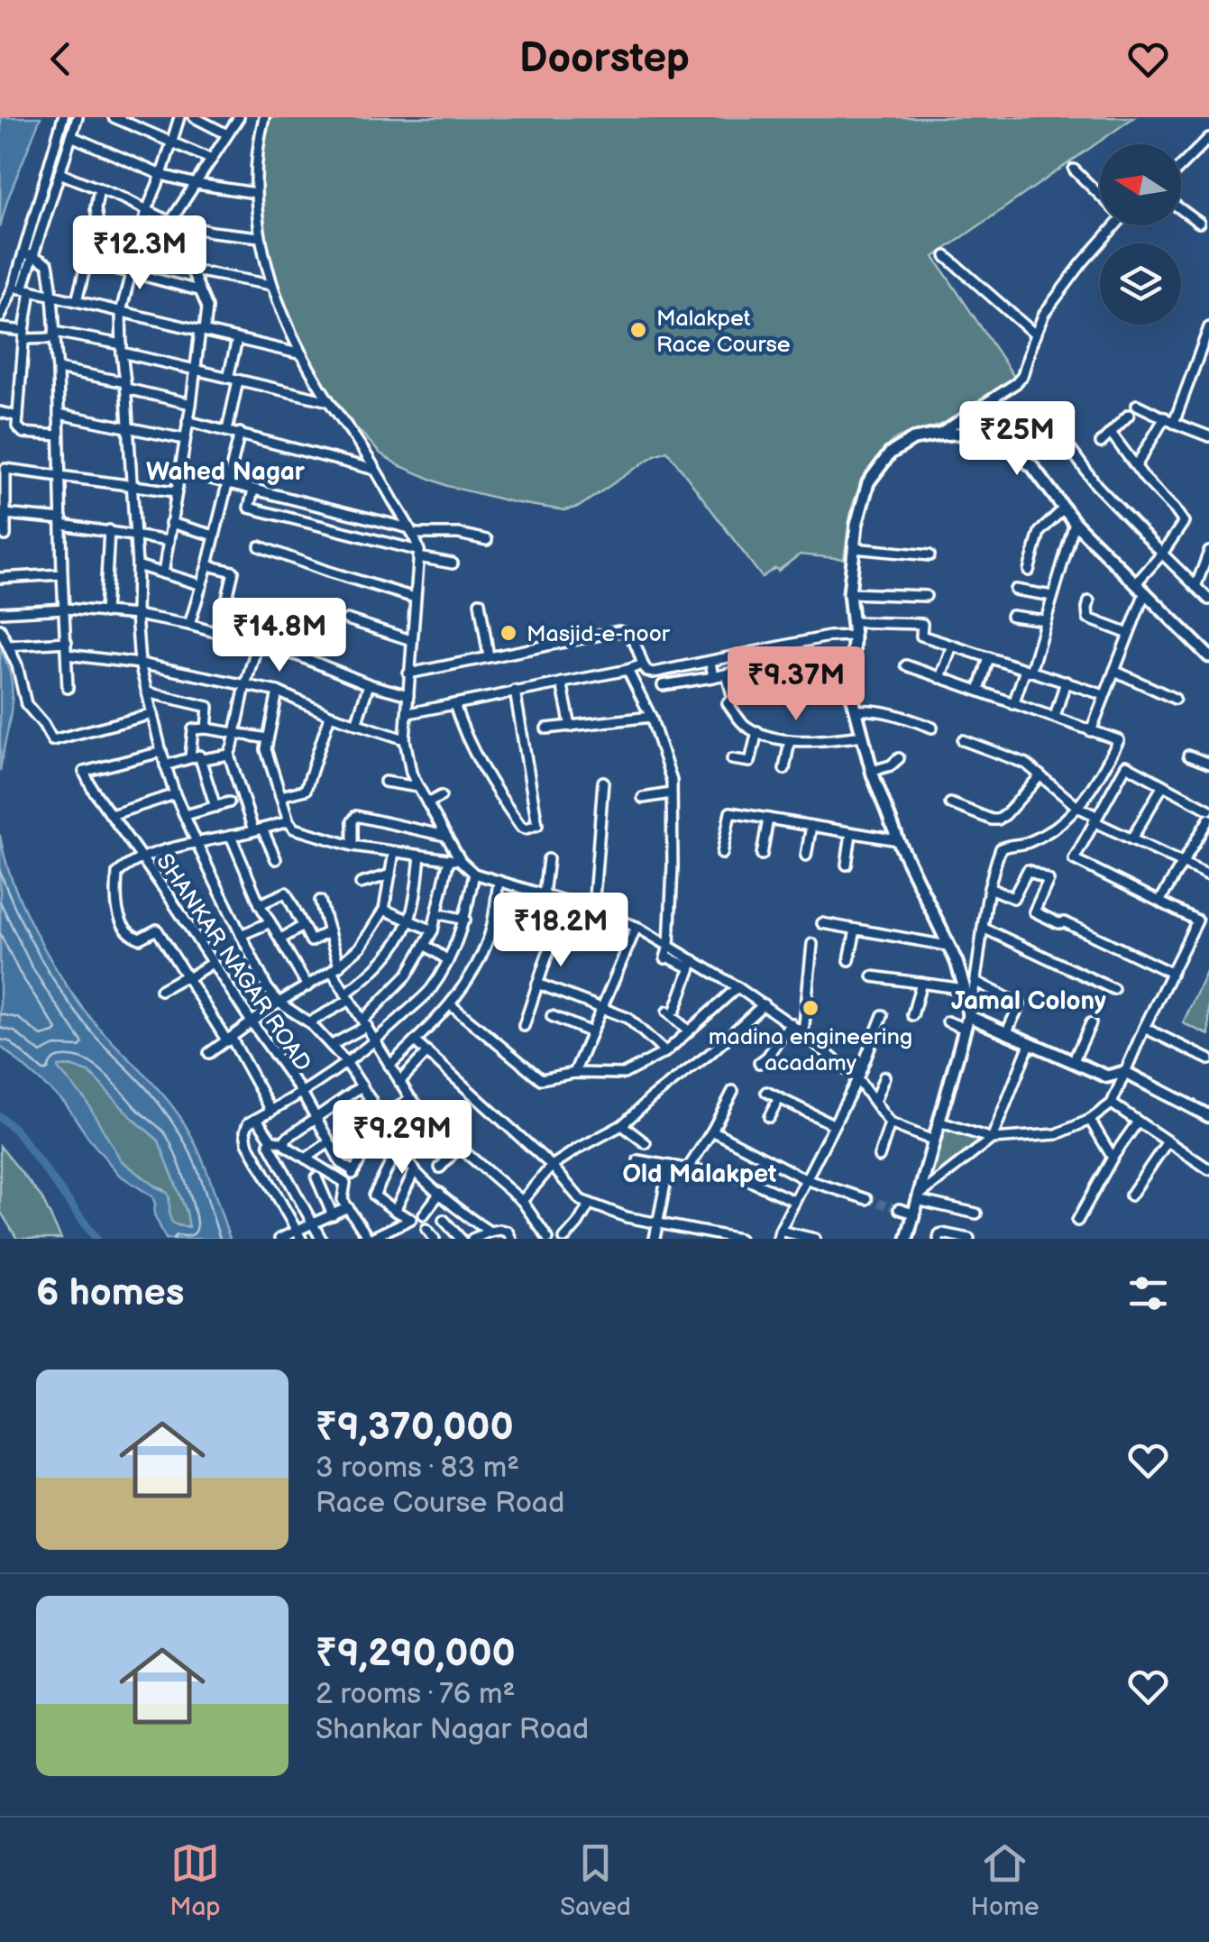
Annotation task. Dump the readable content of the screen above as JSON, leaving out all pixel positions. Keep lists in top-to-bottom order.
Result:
{
  "streets": {
    "street": ["SHANKAR NAGAR ROAD"]
  },
  "districts": ["Wahed Nagar", "Jamal Colony", "Old Malakpet"],
  "places": ["Malakpet Race Course", "Masjid-e-noor", "madina engineering acadamy"],
  "north": "left",
  "page": {
    "header": "Doorstep",
    "price": [
      "₹12.3M",
      "₹25M",
      "₹14.8M",
      "₹9.37M",
      "₹18.2M",
      "₹9.29M"
    ],
    "heading": "6 homes",
    "list": [
      {
        "name": "₹9,370,000",
        "note": "3 rooms · 83 m² · Race Course Road"
      },
      {
        "name": "₹9,290,000",
        "note": "2 rooms · 76 m² · Shankar Nagar Road"
      }
    ],
    "tabs": ["Map", "Saved", "Home"]
  }
}
